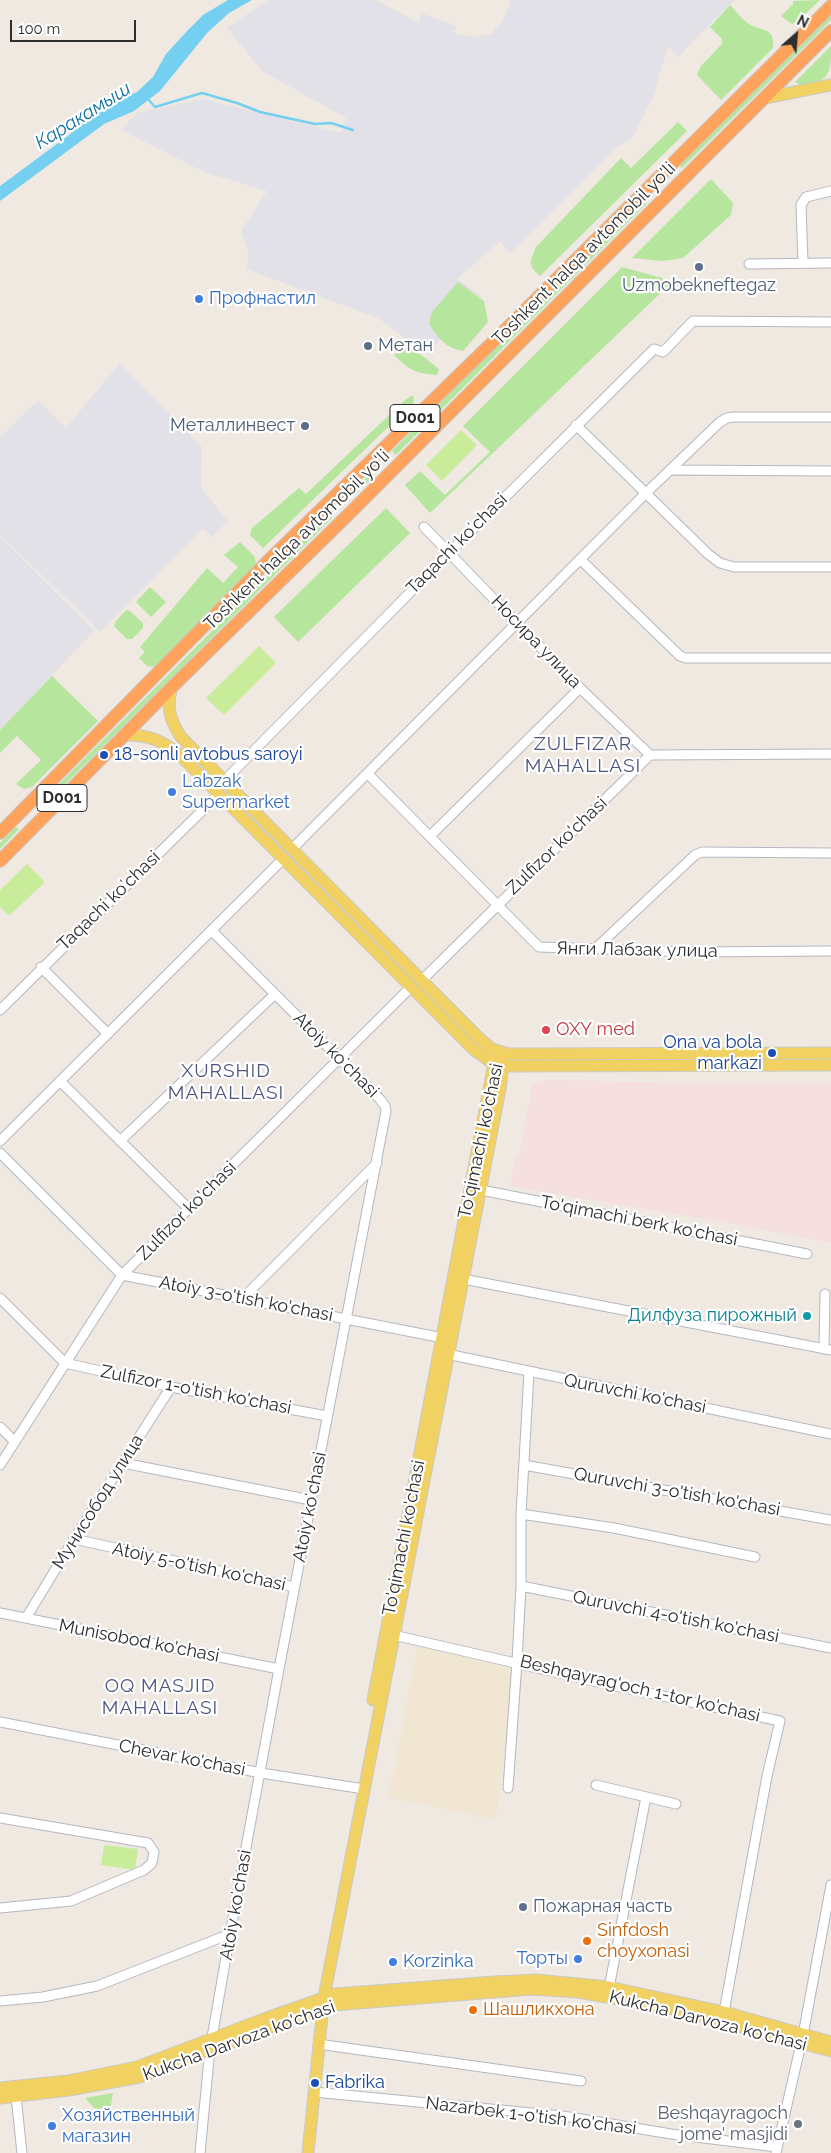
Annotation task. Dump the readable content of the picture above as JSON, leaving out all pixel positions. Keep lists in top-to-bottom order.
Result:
{
  "streets": {
    "highway": ["Toshkent halqa avtomobil yo'li", "D001"],
    "main road": ["To'qimachi ko'chasi", "Kukcha Darvoza ko'chasi"],
    "street": [
      "Taqachi koʻchasi",
      "Носира улица",
      "Zulfizor ko'chasi",
      "Янги Лабзак улица",
      "Atoiy koʻchasi",
      "To'qimachi berk ko'chasi",
      "Atoiy 3-o'tish ko'chasi",
      "Zulfizor 1-o'tish ko'chasi",
      "Quruvchi ko'chasi",
      "Quruvchi 3-o'tish ko'chasi",
      "Мунисобод улица",
      "Atoiy 5-o'tish ko'chasi",
      "Quruvchi 4-o'tish ko'chasi",
      "Munisobod ko'chasi",
      "Beshqayrag'och 1-tor ko'chasi",
      "Chevar ko'chasi",
      "Nazarbek 1-o'tish ko'chasi"
    ]
  },
  "crossings": [
    ["Taqachi koʻchasi", "Носира улица"],
    ["Носира улица", "Zulfizor ko'chasi"],
    ["Zulfizor ko'chasi", "Янги Лабзак улица"],
    ["Zulfizor ko'chasi", "Atoiy koʻchasi"],
    ["Zulfizor ko'chasi", "Atoiy 3-o'tish ko'chasi"],
    ["Zulfizor ko'chasi", "Zulfizor 1-o'tish ko'chasi"],
    ["Atoiy koʻchasi", "Atoiy 3-o'tish ko'chasi"],
    ["Atoiy koʻchasi", "Zulfizor 1-o'tish ko'chasi"],
    ["Atoiy koʻchasi", "Atoiy 5-o'tish ko'chasi"],
    ["Atoiy koʻchasi", "Munisobod ko'chasi"],
    ["Atoiy koʻchasi", "Chevar ko'chasi"],
    ["Atoiy koʻchasi", "Kukcha Darvoza ko'chasi"],
    ["To'qimachi ko'chasi", "To'qimachi berk ko'chasi"],
    ["To'qimachi ko'chasi", "Atoiy 3-o'tish ko'chasi"],
    ["To'qimachi ko'chasi", "Quruvchi ko'chasi"],
    ["To'qimachi ko'chasi", "Beshqayrag'och 1-tor ko'chasi"],
    ["To'qimachi ko'chasi", "Chevar ko'chasi"],
    ["To'qimachi ko'chasi", "Kukcha Darvoza ko'chasi"],
    ["To'qimachi ko'chasi", "Nazarbek 1-o'tish ko'chasi"],
    ["Zulfizor 1-o'tish ko'chasi", "Мунисобод улица"],
    ["Мунисобод улица", "Atoiy 5-o'tish ko'chasi"],
    ["Мунисобод улица", "Munisobod ko'chasi"],
    ["Beshqayrag'och 1-tor ko'chasi", "Kukcha Darvoza ko'chasi"]
  ],
  "districts": ["ZULFIZAR MAHALLASI", "XURSHID MAHALLASI", "OQ MASJID MAHALLASI"],
  "water": ["Каракамыш"],
  "places": [
    "Uzmobekneftegaz",
    "Профнастил",
    "Метан",
    "Металлинвест",
    "18-sonli avtobus saroyi",
    "Labzak Supermarket",
    "OXY med",
    "Ona va bola markazi",
    "Дилфуза пирожный",
    "Пожарная часть",
    "Sinfdosh choyxonasi",
    "Торты",
    "Korzinka",
    "Шашликхона",
    "Fabrika",
    "Beshqayragoch jome' masjidi",
    "Хозяйственный магазин"
  ],
  "scale_bar": "100 m",
  "north": "top right"
}
